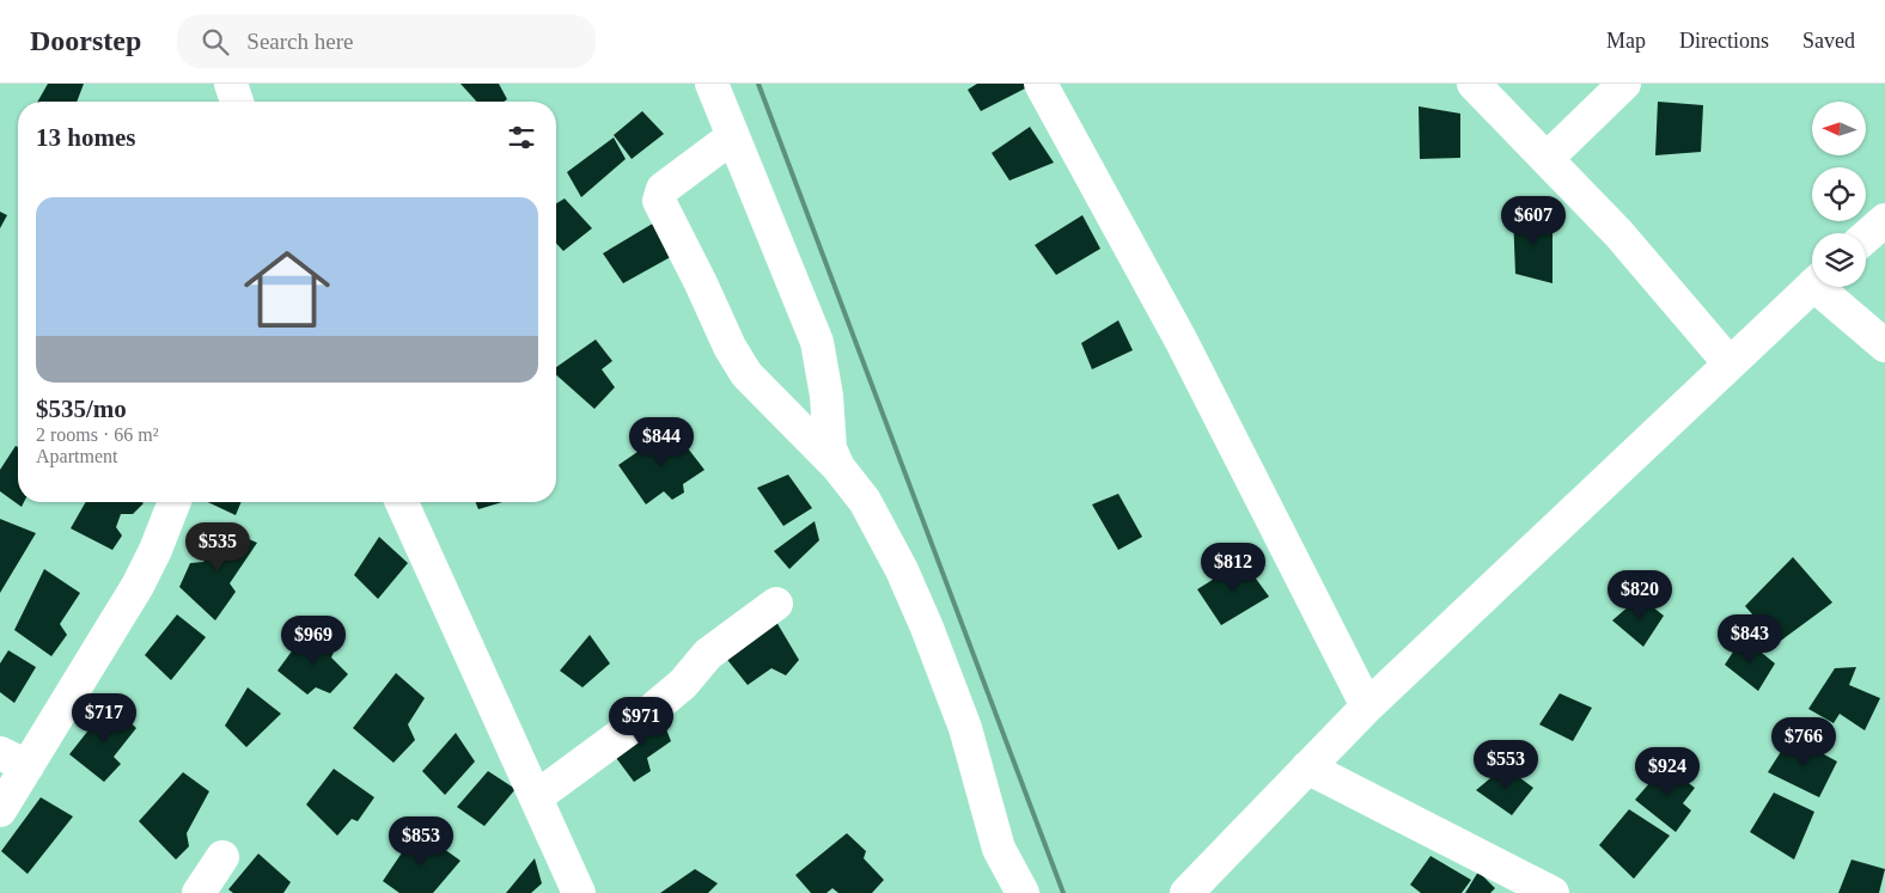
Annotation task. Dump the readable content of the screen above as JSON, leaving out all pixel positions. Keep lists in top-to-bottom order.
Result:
{
  "north": "left",
  "page": {
    "header": "Doorstep",
    "search": "Search here",
    "nav": ["Map", "Directions", "Saved"],
    "heading": "13 homes",
    "list": [
      {
        "name": "$535/mo",
        "note": "2 rooms · 66 m² · Apartment"
      }
    ],
    "price": [
      "$607",
      "$844",
      "$535",
      "$812",
      "$820",
      "$843",
      "$969",
      "$717",
      "$971",
      "$766",
      "$553",
      "$924",
      "$853"
    ]
  }
}
